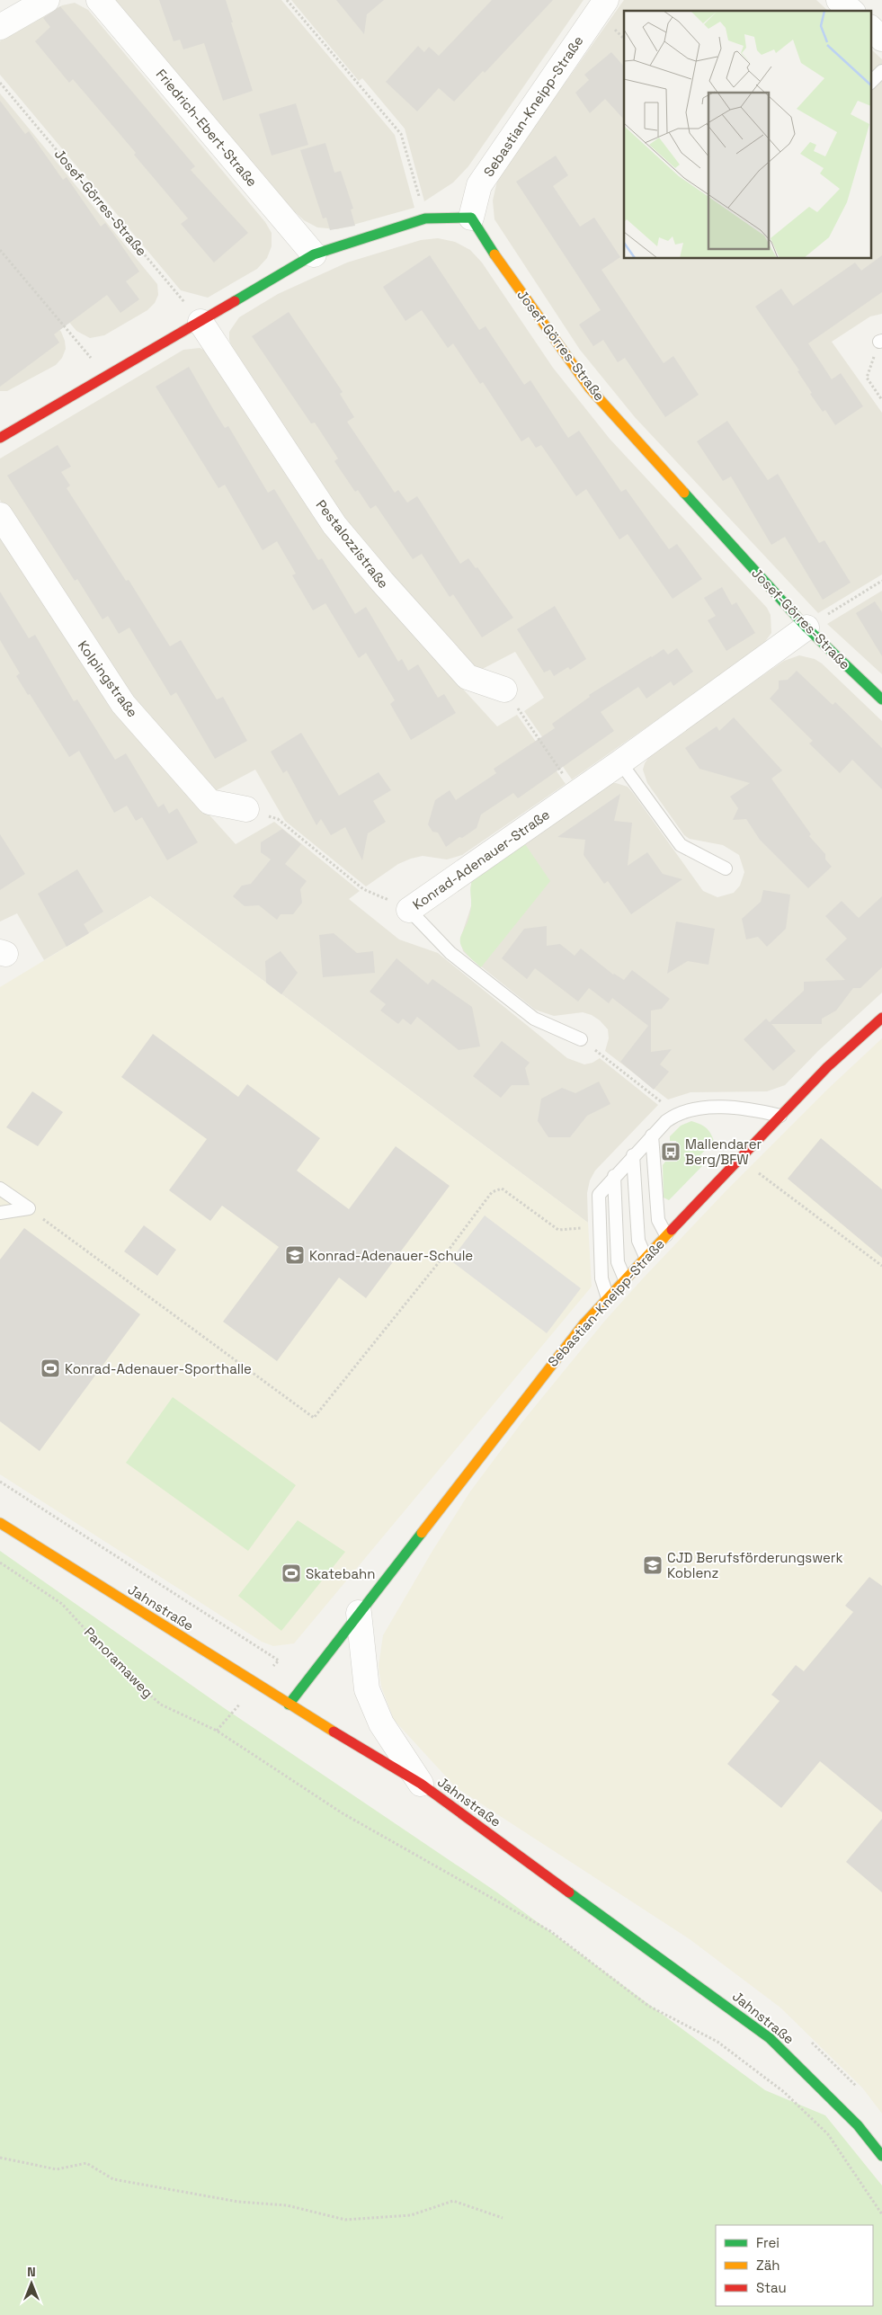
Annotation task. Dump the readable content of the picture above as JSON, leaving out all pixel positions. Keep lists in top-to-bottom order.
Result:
{
  "streets": {
    "street": [
      "Sebastian-Kneipp-Straße",
      "Friedrich-Ebert-Straße",
      "Josef-Görres-Straße",
      "Pestalozzistraße",
      "Kolpingstraße",
      "Konrad-Adenauer-Straße",
      "Jahnstraße"
    ],
    "path": ["Panoramaweg"]
  },
  "crossings": [
    ["Sebastian-Kneipp-Straße", "Josef-Görres-Straße"],
    ["Sebastian-Kneipp-Straße", "Jahnstraße"],
    ["Josef-Görres-Straße", "Pestalozzistraße"],
    ["Josef-Görres-Straße", "Konrad-Adenauer-Straße"]
  ],
  "places": {
    "bus stop": ["Mallendarer Berg/BFW"],
    "school or university": ["Konrad-Adenauer-Schule", "CJD Berufsförderungswerk Koblenz"],
    "sports": ["Konrad-Adenauer-Sporthalle", "Skatebahn"]
  },
  "legend": ["Frei", "Zäh", "Stau"],
  "north": "top"
}
